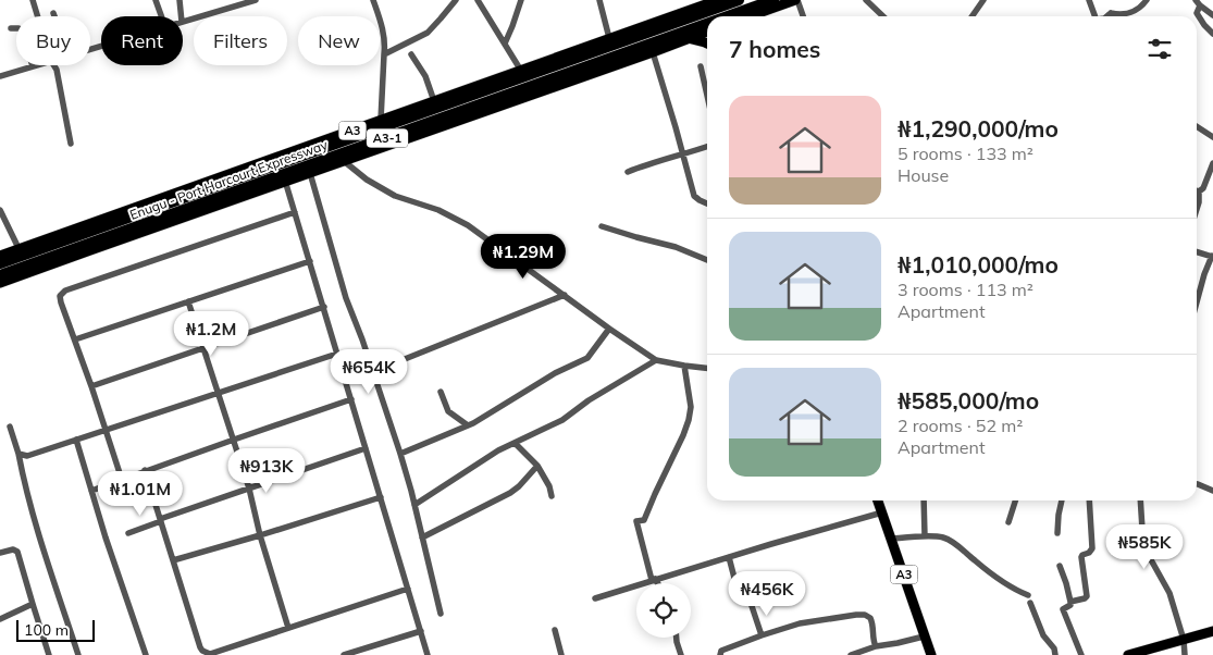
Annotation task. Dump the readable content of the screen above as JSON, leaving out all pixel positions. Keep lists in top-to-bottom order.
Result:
{
  "streets": {
    "highway": ["A3-1", "Enugu - Port Harcourt Expressway"],
    "main road": ["A3"]
  },
  "scale_bar": "100 m",
  "page": {
    "chip": [
      "Buy",
      "Rent",
      "Filters",
      "New"
    ],
    "heading": "7 homes",
    "list": [
      {
        "name": "₦1,290,000/mo",
        "note": "5 rooms · 133 m² · House"
      },
      {
        "name": "₦1,010,000/mo",
        "note": "3 rooms · 113 m² · Apartment"
      },
      {
        "name": "₦585,000/mo",
        "note": "2 rooms · 52 m² · Apartment"
      }
    ],
    "price": [
      "₦1.29M",
      "₦1.2M",
      "₦654K",
      "₦913K",
      "₦1.01M",
      "₦585K",
      "₦456K"
    ],
    "scale": "100 m"
  }
}
